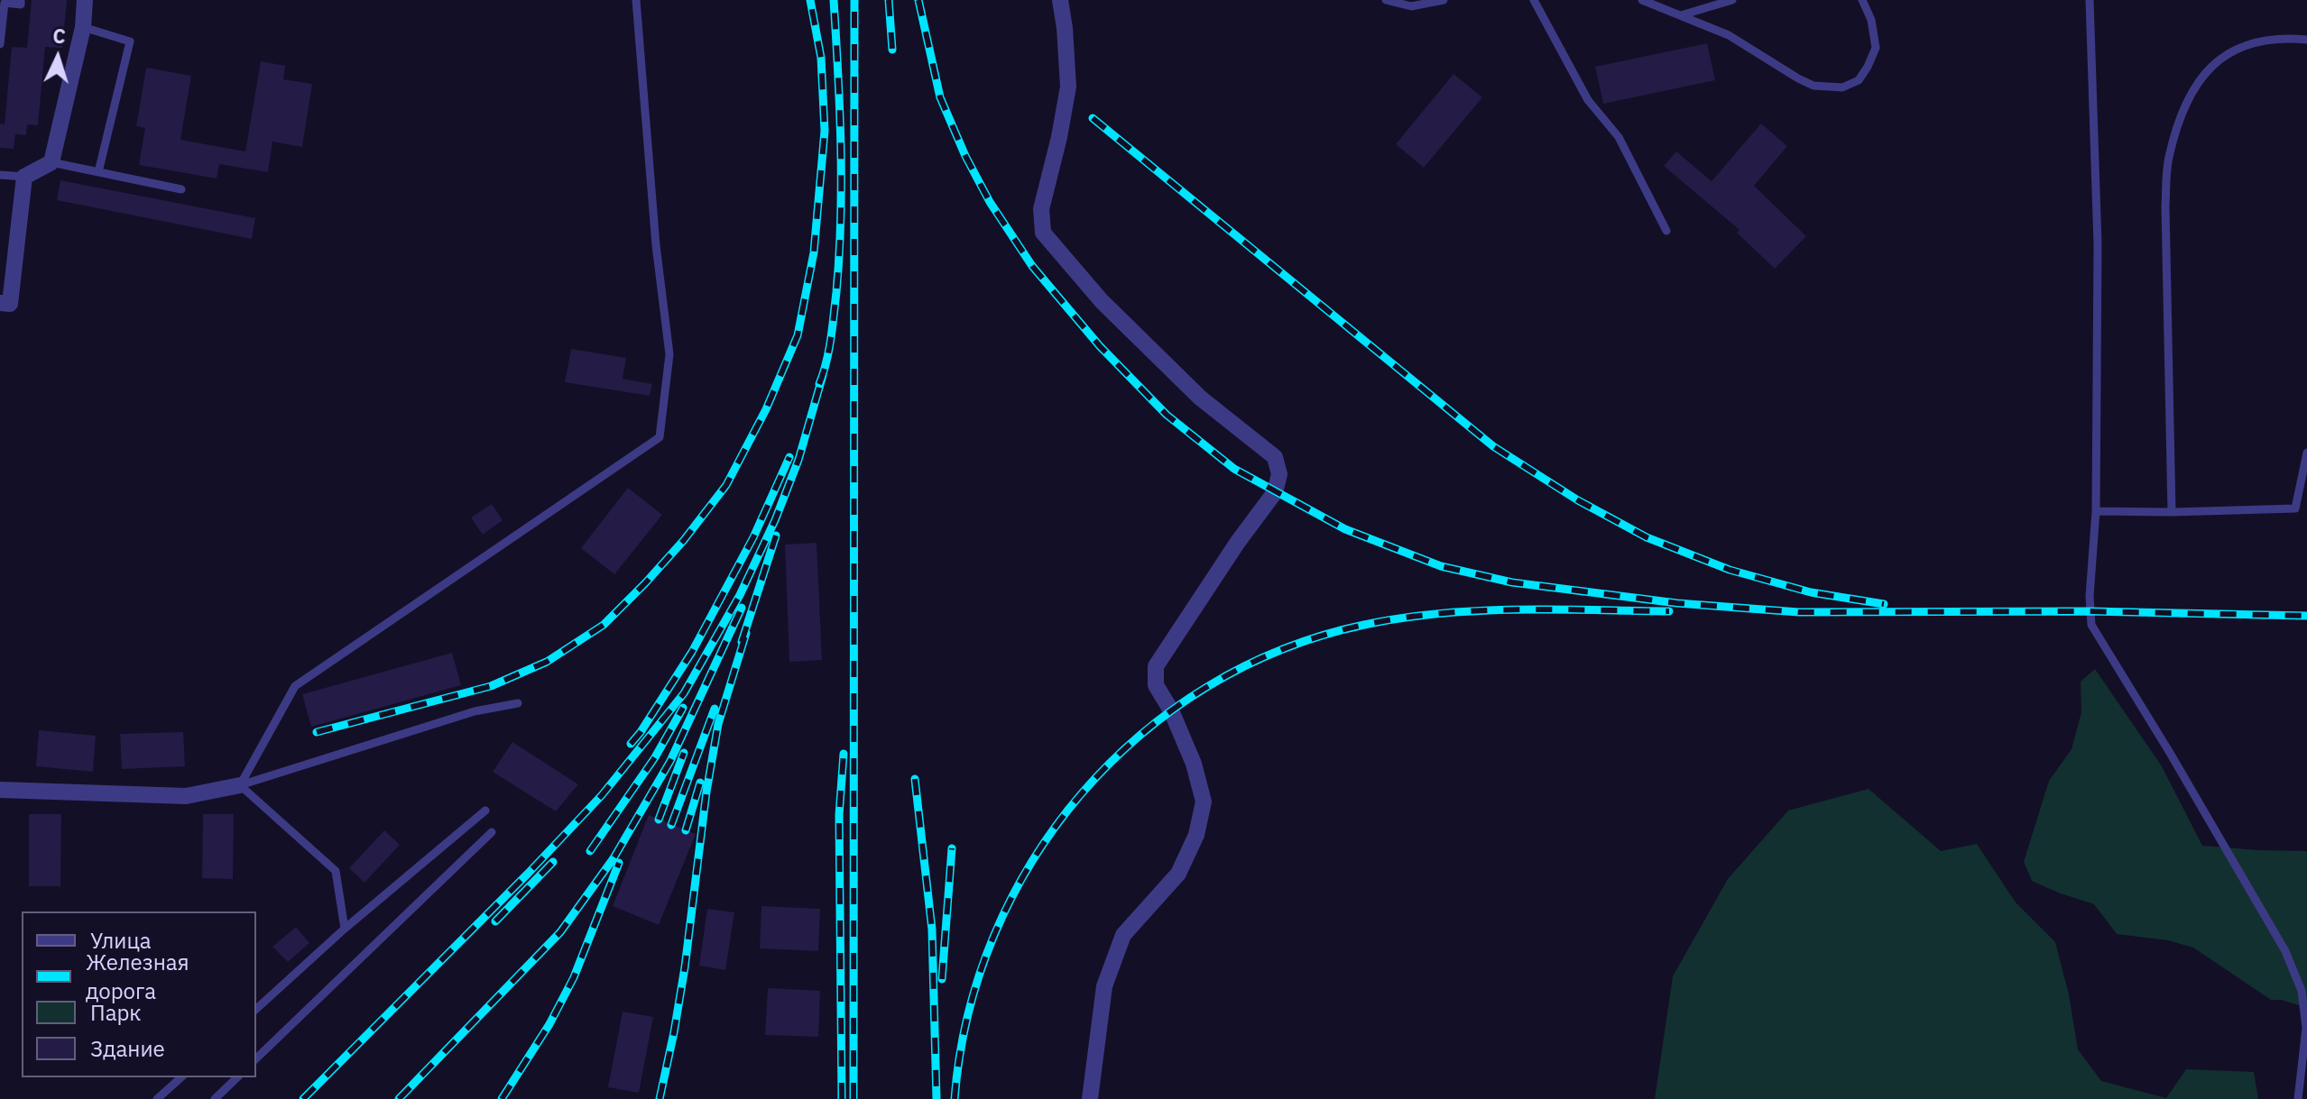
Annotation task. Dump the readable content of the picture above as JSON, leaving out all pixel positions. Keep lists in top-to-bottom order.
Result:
{
  "legend": [
    "Улица",
    "Железная дорога",
    "Парк",
    "Здание"
  ],
  "north": "top"
}
